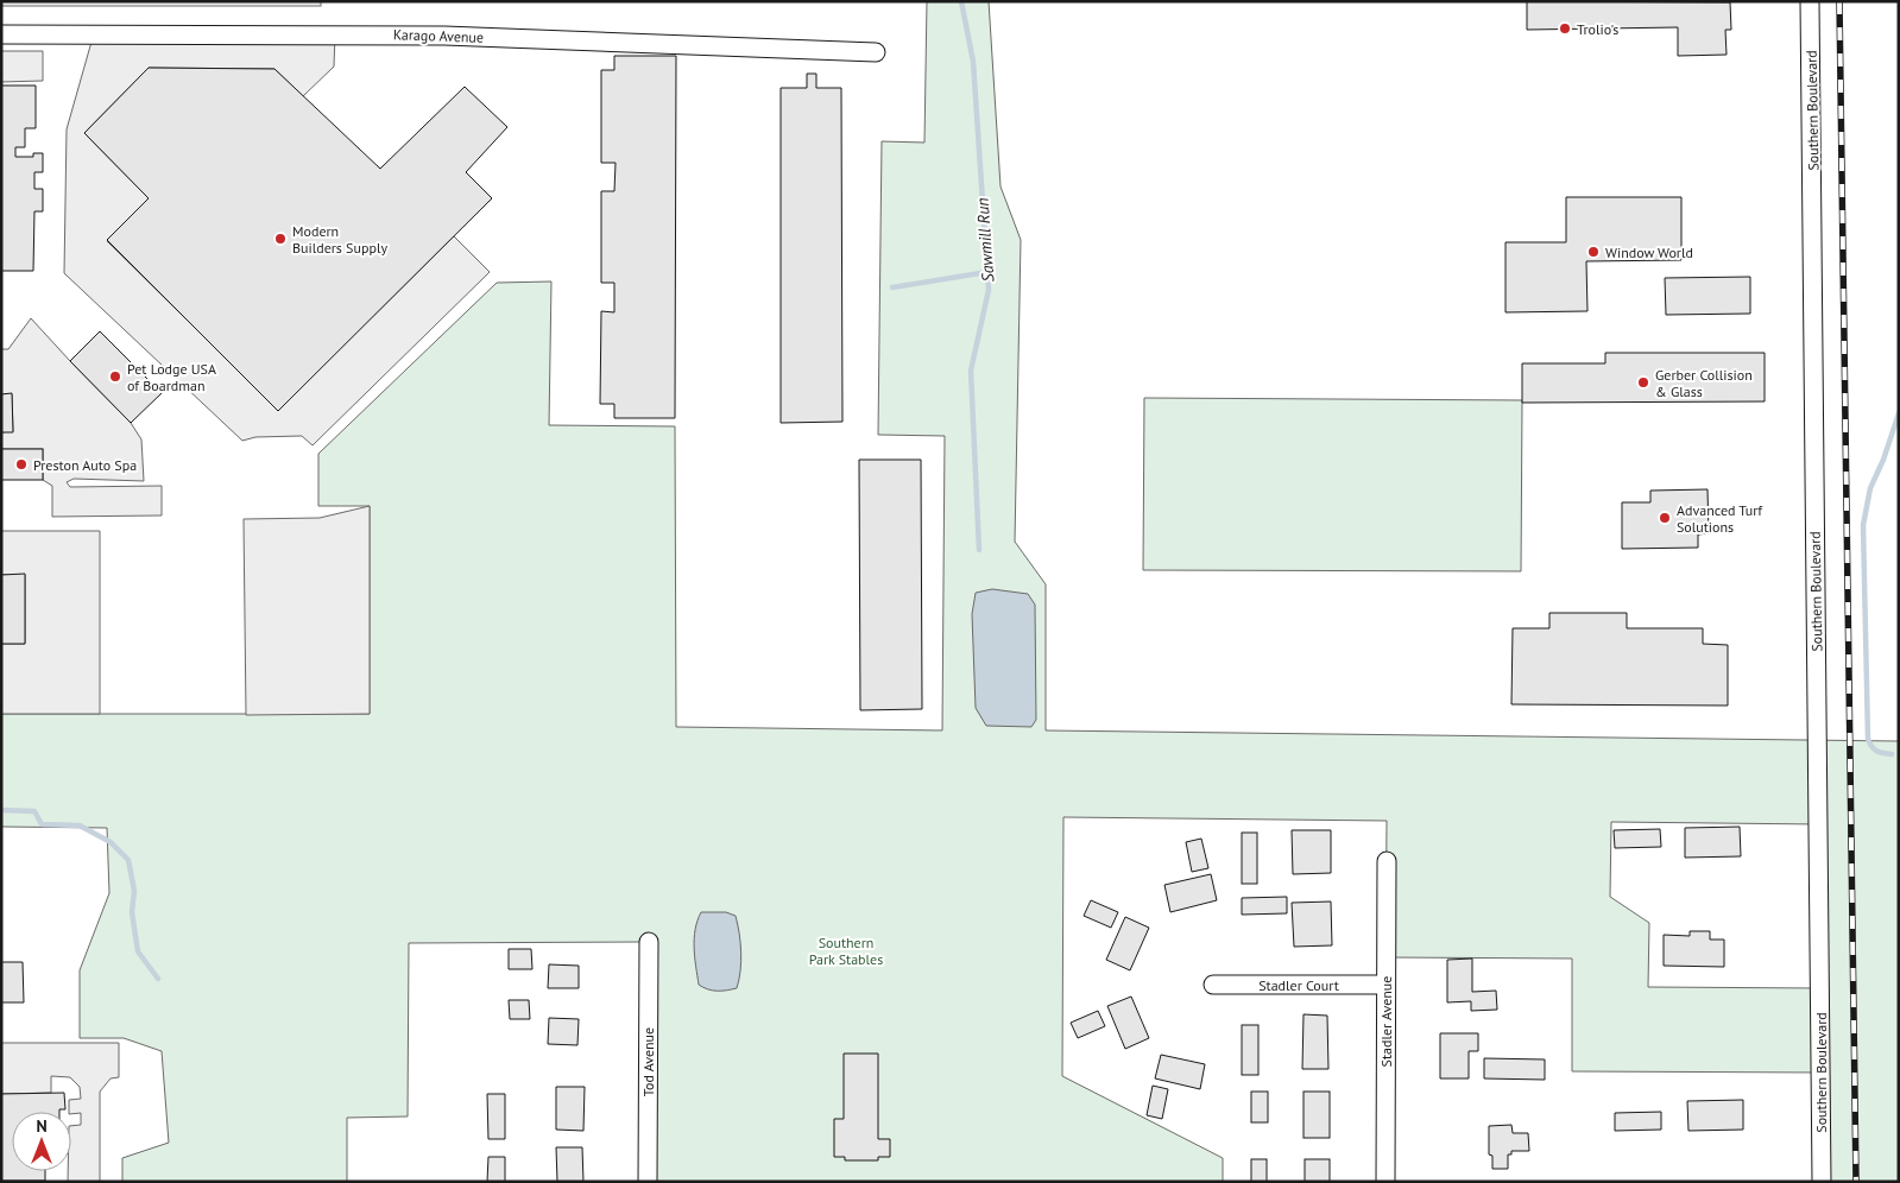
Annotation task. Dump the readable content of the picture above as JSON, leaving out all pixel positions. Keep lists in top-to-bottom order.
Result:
{
  "streets": {
    "street": [
      "Karago Avenue",
      "Southern Boulevard",
      "Stadler Court",
      "Stadler Avenue",
      "Tod Avenue"
    ]
  },
  "crossings": [
    ["Stadler Court", "Stadler Avenue"]
  ],
  "water": ["Sawmill Run"],
  "parks": ["Southern Park Stables"],
  "places": [
    "Trolio's",
    "Modern Builders Supply",
    "Window World",
    "Pet Lodge USA of Boardman",
    "Gerber Collision & Glass",
    "Preston Auto Spa",
    "Advanced Turf Solutions"
  ],
  "north": "top"
}
